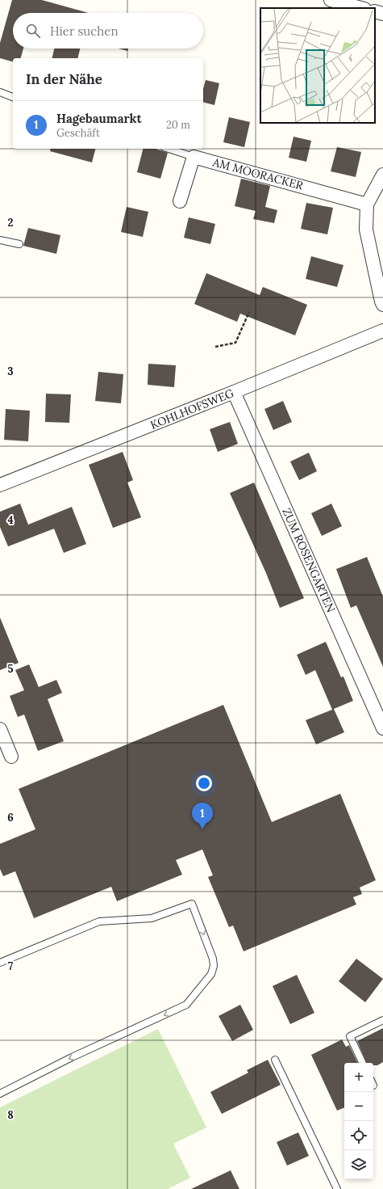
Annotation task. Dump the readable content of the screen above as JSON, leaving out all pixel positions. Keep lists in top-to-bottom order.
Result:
{
  "streets": {
    "street": ["AM MOORACKER", "KOHLHOFSWEG", "ZUM ROSENGARTEN"]
  },
  "crossings": [
    ["KOHLHOFSWEG", "ZUM ROSENGARTEN"]
  ],
  "page": {
    "search": "Hier suchen",
    "heading": "In der Nähe",
    "list": [
      {
        "mark": "1",
        "name": "Hagebaumarkt",
        "note": "Geschäft",
        "value": "20 m"
      }
    ],
    "pins": "1",
    "map_buttons": ["+", "−"]
  },
  "grid": {
    "rows": [
      "2",
      "3",
      "4",
      "5",
      "6",
      "7",
      "8"
    ]
  }
}
